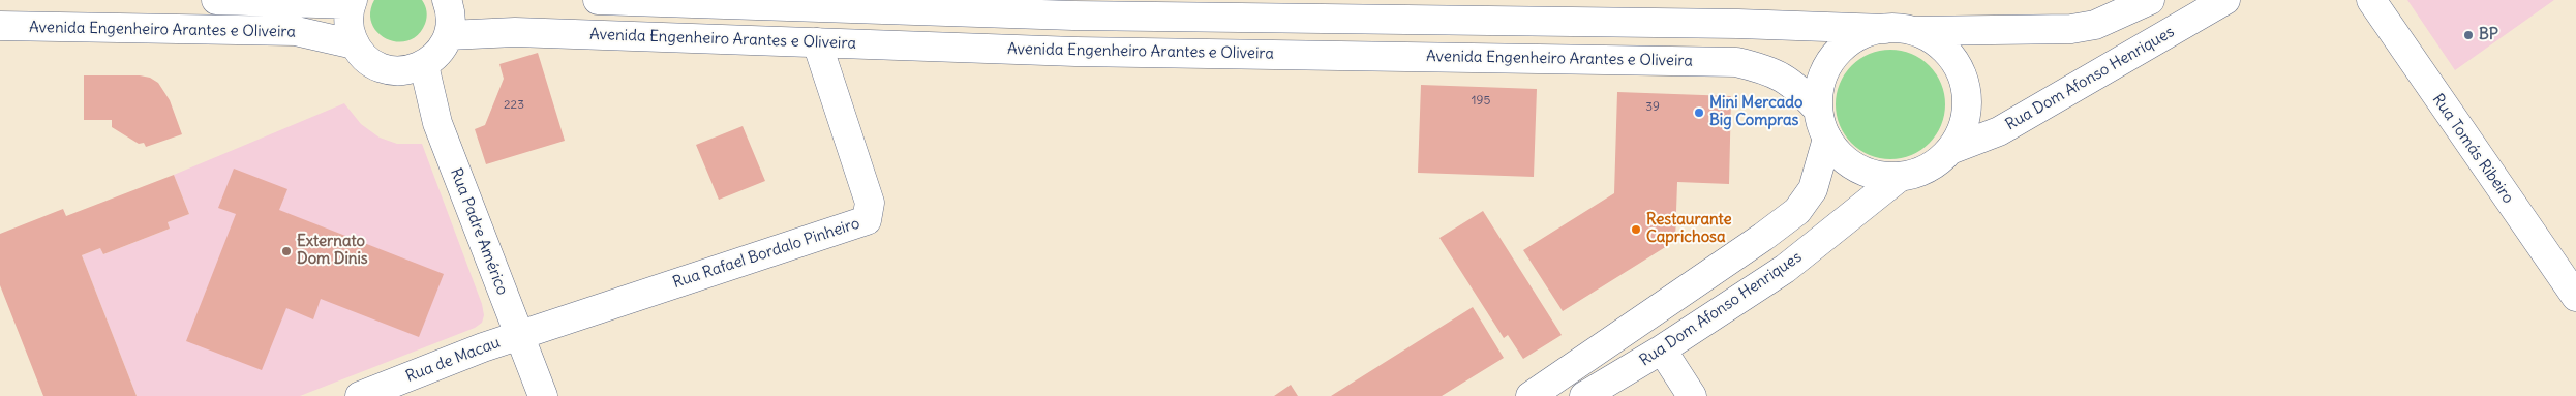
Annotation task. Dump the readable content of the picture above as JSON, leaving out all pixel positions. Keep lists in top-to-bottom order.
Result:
{
  "streets": {
    "main road": [
      "Avenida Engenheiro Arantes e Oliveira",
      "Rua Dom Afonso Henriques",
      "Rua Tomás Ribeiro",
      "Rua Padre Américo",
      "Rua Rafael Bordalo Pinheiro",
      "Rua de Macau"
    ]
  },
  "crossings": [
    ["Avenida Engenheiro Arantes e Oliveira", "Rua Dom Afonso Henriques"],
    ["Avenida Engenheiro Arantes e Oliveira", "Rua Rafael Bordalo Pinheiro"],
    ["Rua Padre Américo", "Rua Rafael Bordalo Pinheiro"],
    ["Rua Padre Américo", "Rua de Macau"],
    ["Rua Rafael Bordalo Pinheiro", "Rua de Macau"]
  ],
  "places": [
    "BP",
    "Mini Mercado Big Compras",
    "Restaurante Caprichosa",
    "Externato Dom Dinis"
  ],
  "house_numbers": ["195", "223", "39"]
}
